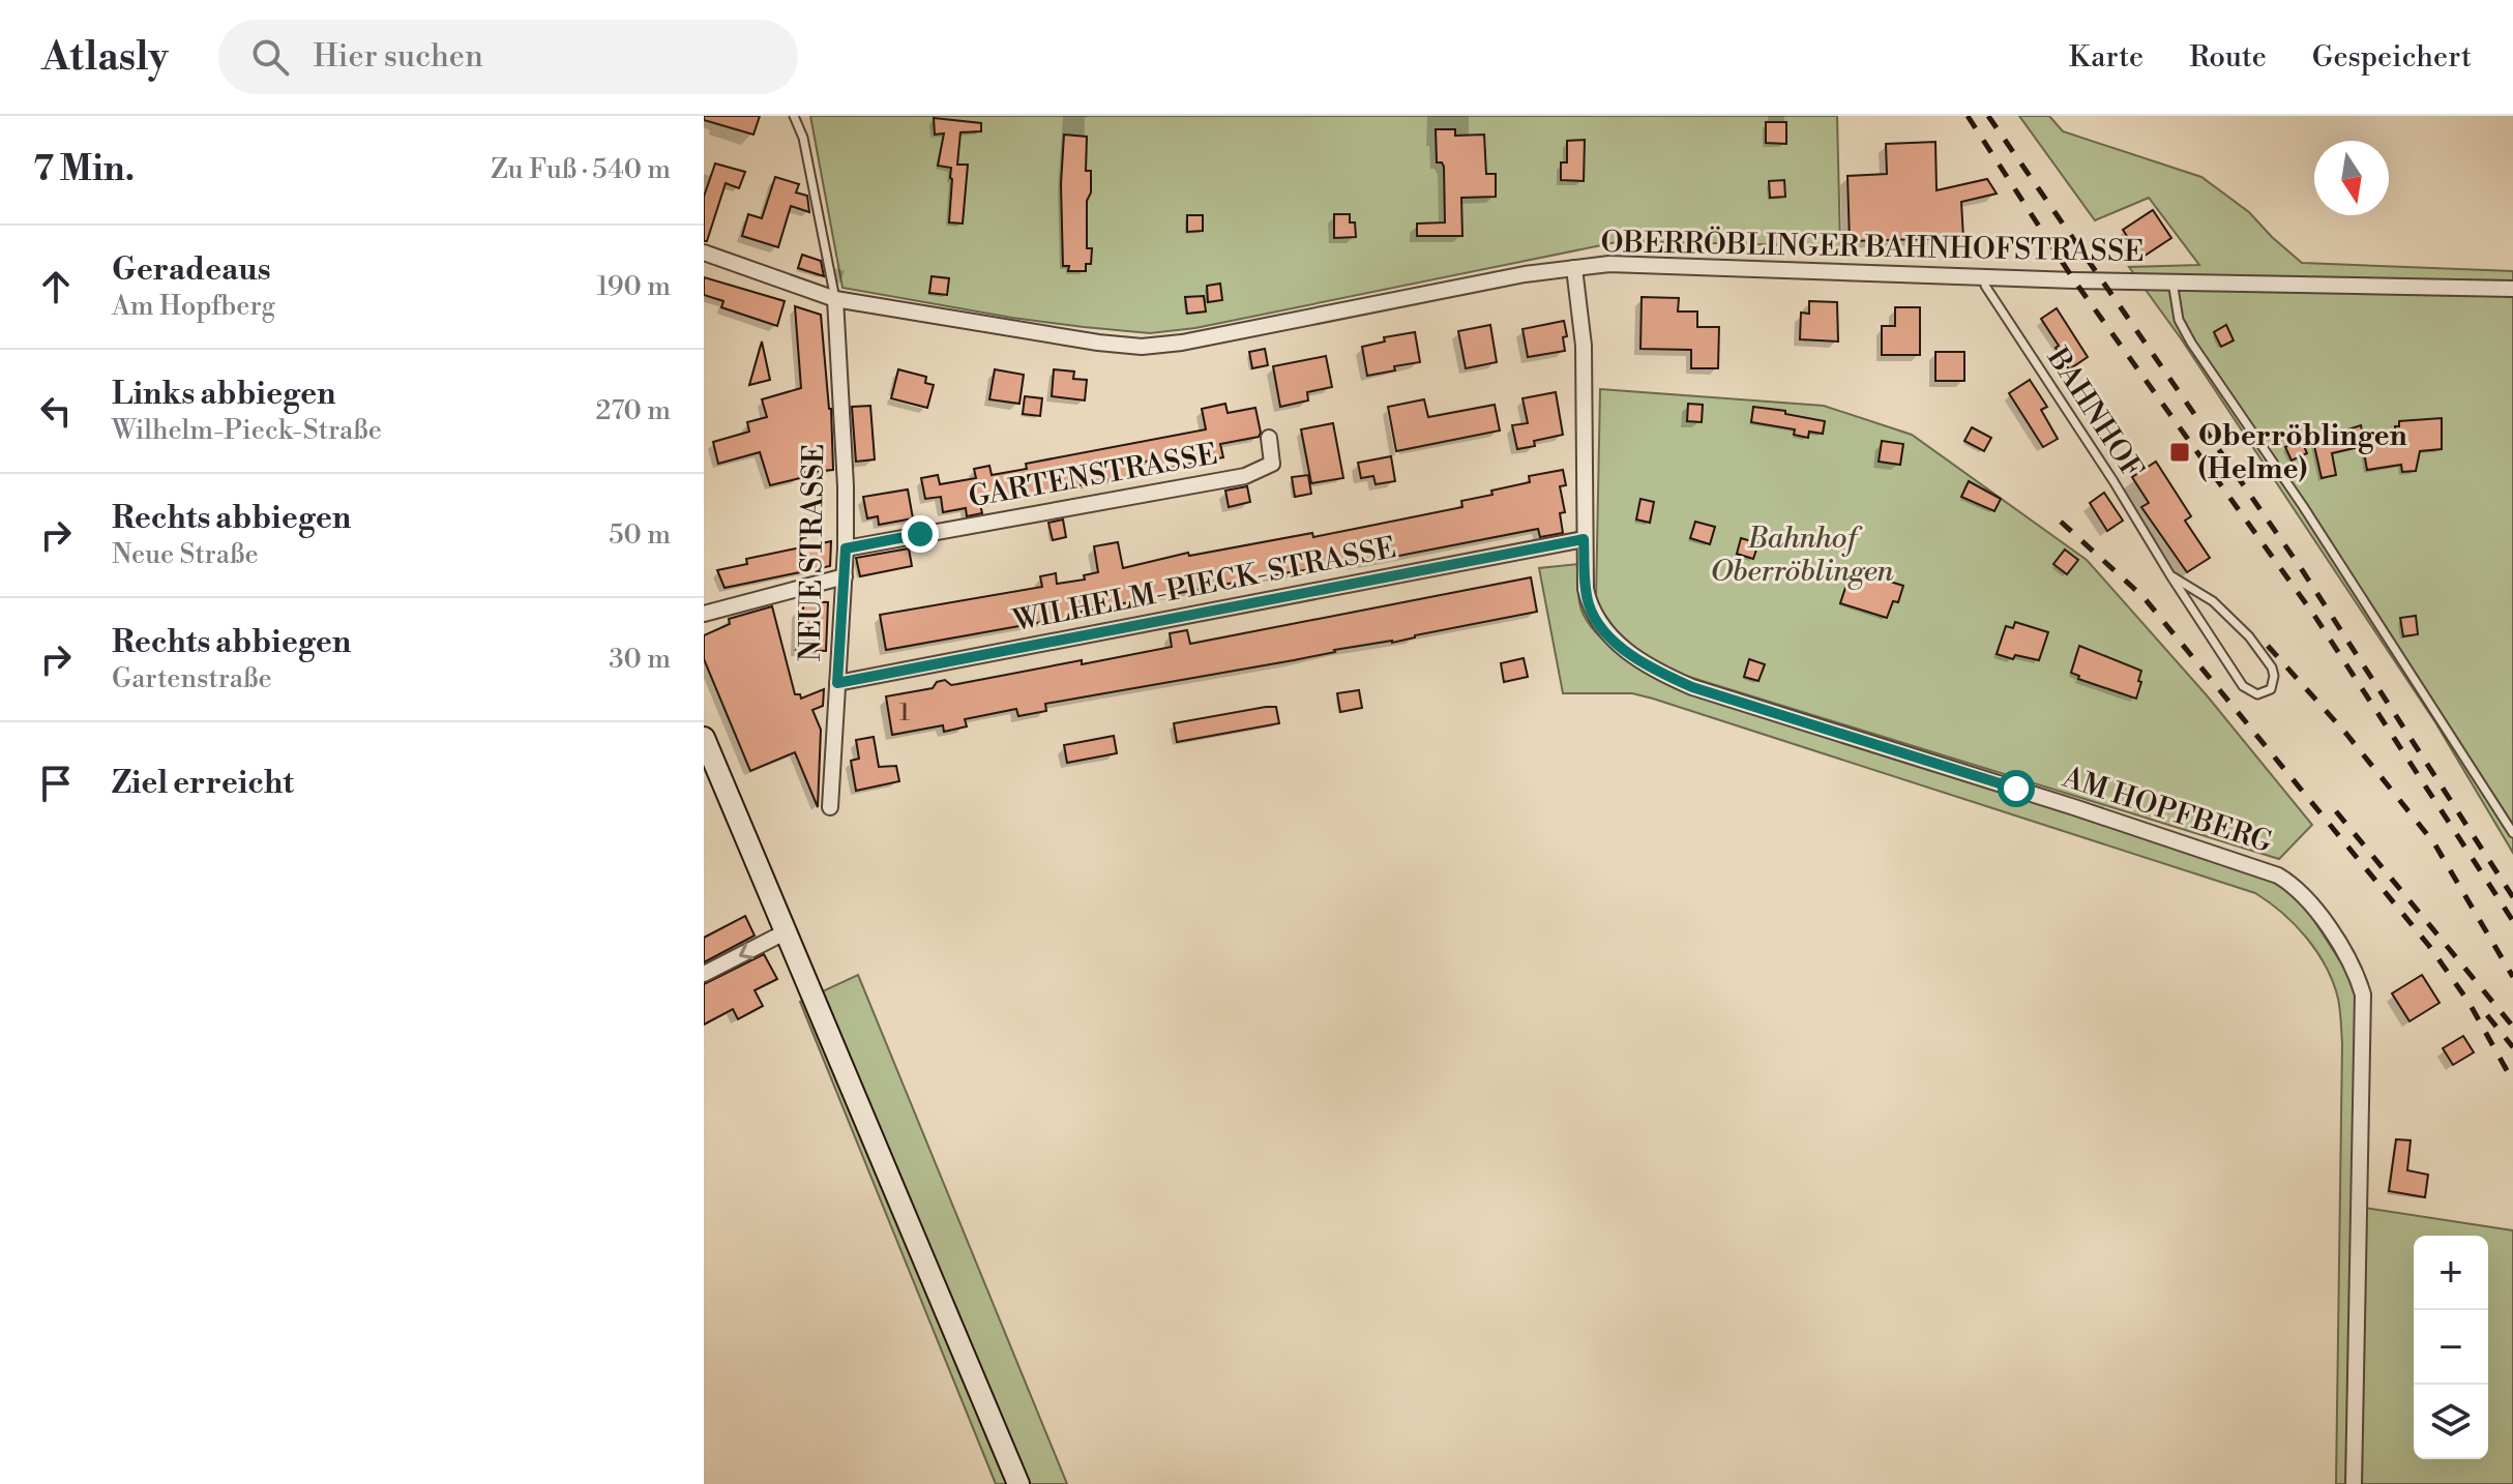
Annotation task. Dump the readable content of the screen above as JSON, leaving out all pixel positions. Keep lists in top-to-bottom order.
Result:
{
  "streets": {
    "street": [
      "OBERRÖBLINGER BAHNHOFSTRASSE",
      "GARTENSTRASSE",
      "NEUE STRASSE",
      "WILHELM-PIECK-STRASSE",
      "AM HOPFBERG"
    ],
    "lane": ["BAHNHOF"]
  },
  "crossings": [
    ["OBERRÖBLINGER BAHNHOFSTRASSE", "BAHNHOF"],
    ["OBERRÖBLINGER BAHNHOFSTRASSE", "NEUE STRASSE"],
    ["OBERRÖBLINGER BAHNHOFSTRASSE", "AM HOPFBERG"],
    ["GARTENSTRASSE", "NEUE STRASSE"],
    ["NEUE STRASSE", "WILHELM-PIECK-STRASSE"],
    ["WILHELM-PIECK-STRASSE", "AM HOPFBERG"]
  ],
  "parks": ["Bahnhof Oberröblingen"],
  "places": {
    "transit": ["Oberröblingen (Helme)"]
  },
  "house_numbers": ["1"],
  "north": "bottom",
  "page": {
    "header": "Atlasly",
    "search": "Hier suchen",
    "nav": ["Karte", "Route", "Gespeichert"],
    "heading": ["7 Min.", "Zu Fuß · 540 m"],
    "list": [
      ["Geradeaus", "Am Hopfberg", "190 m"],
      ["Links abbiegen", "Wilhelm-Pieck-Straße", "270 m"],
      ["Rechts abbiegen", "Neue Straße", "50 m"],
      ["Rechts abbiegen", "Gartenstraße", "30 m"],
      "Ziel erreicht"
    ],
    "map_buttons": ["+", "−"]
  }
}
